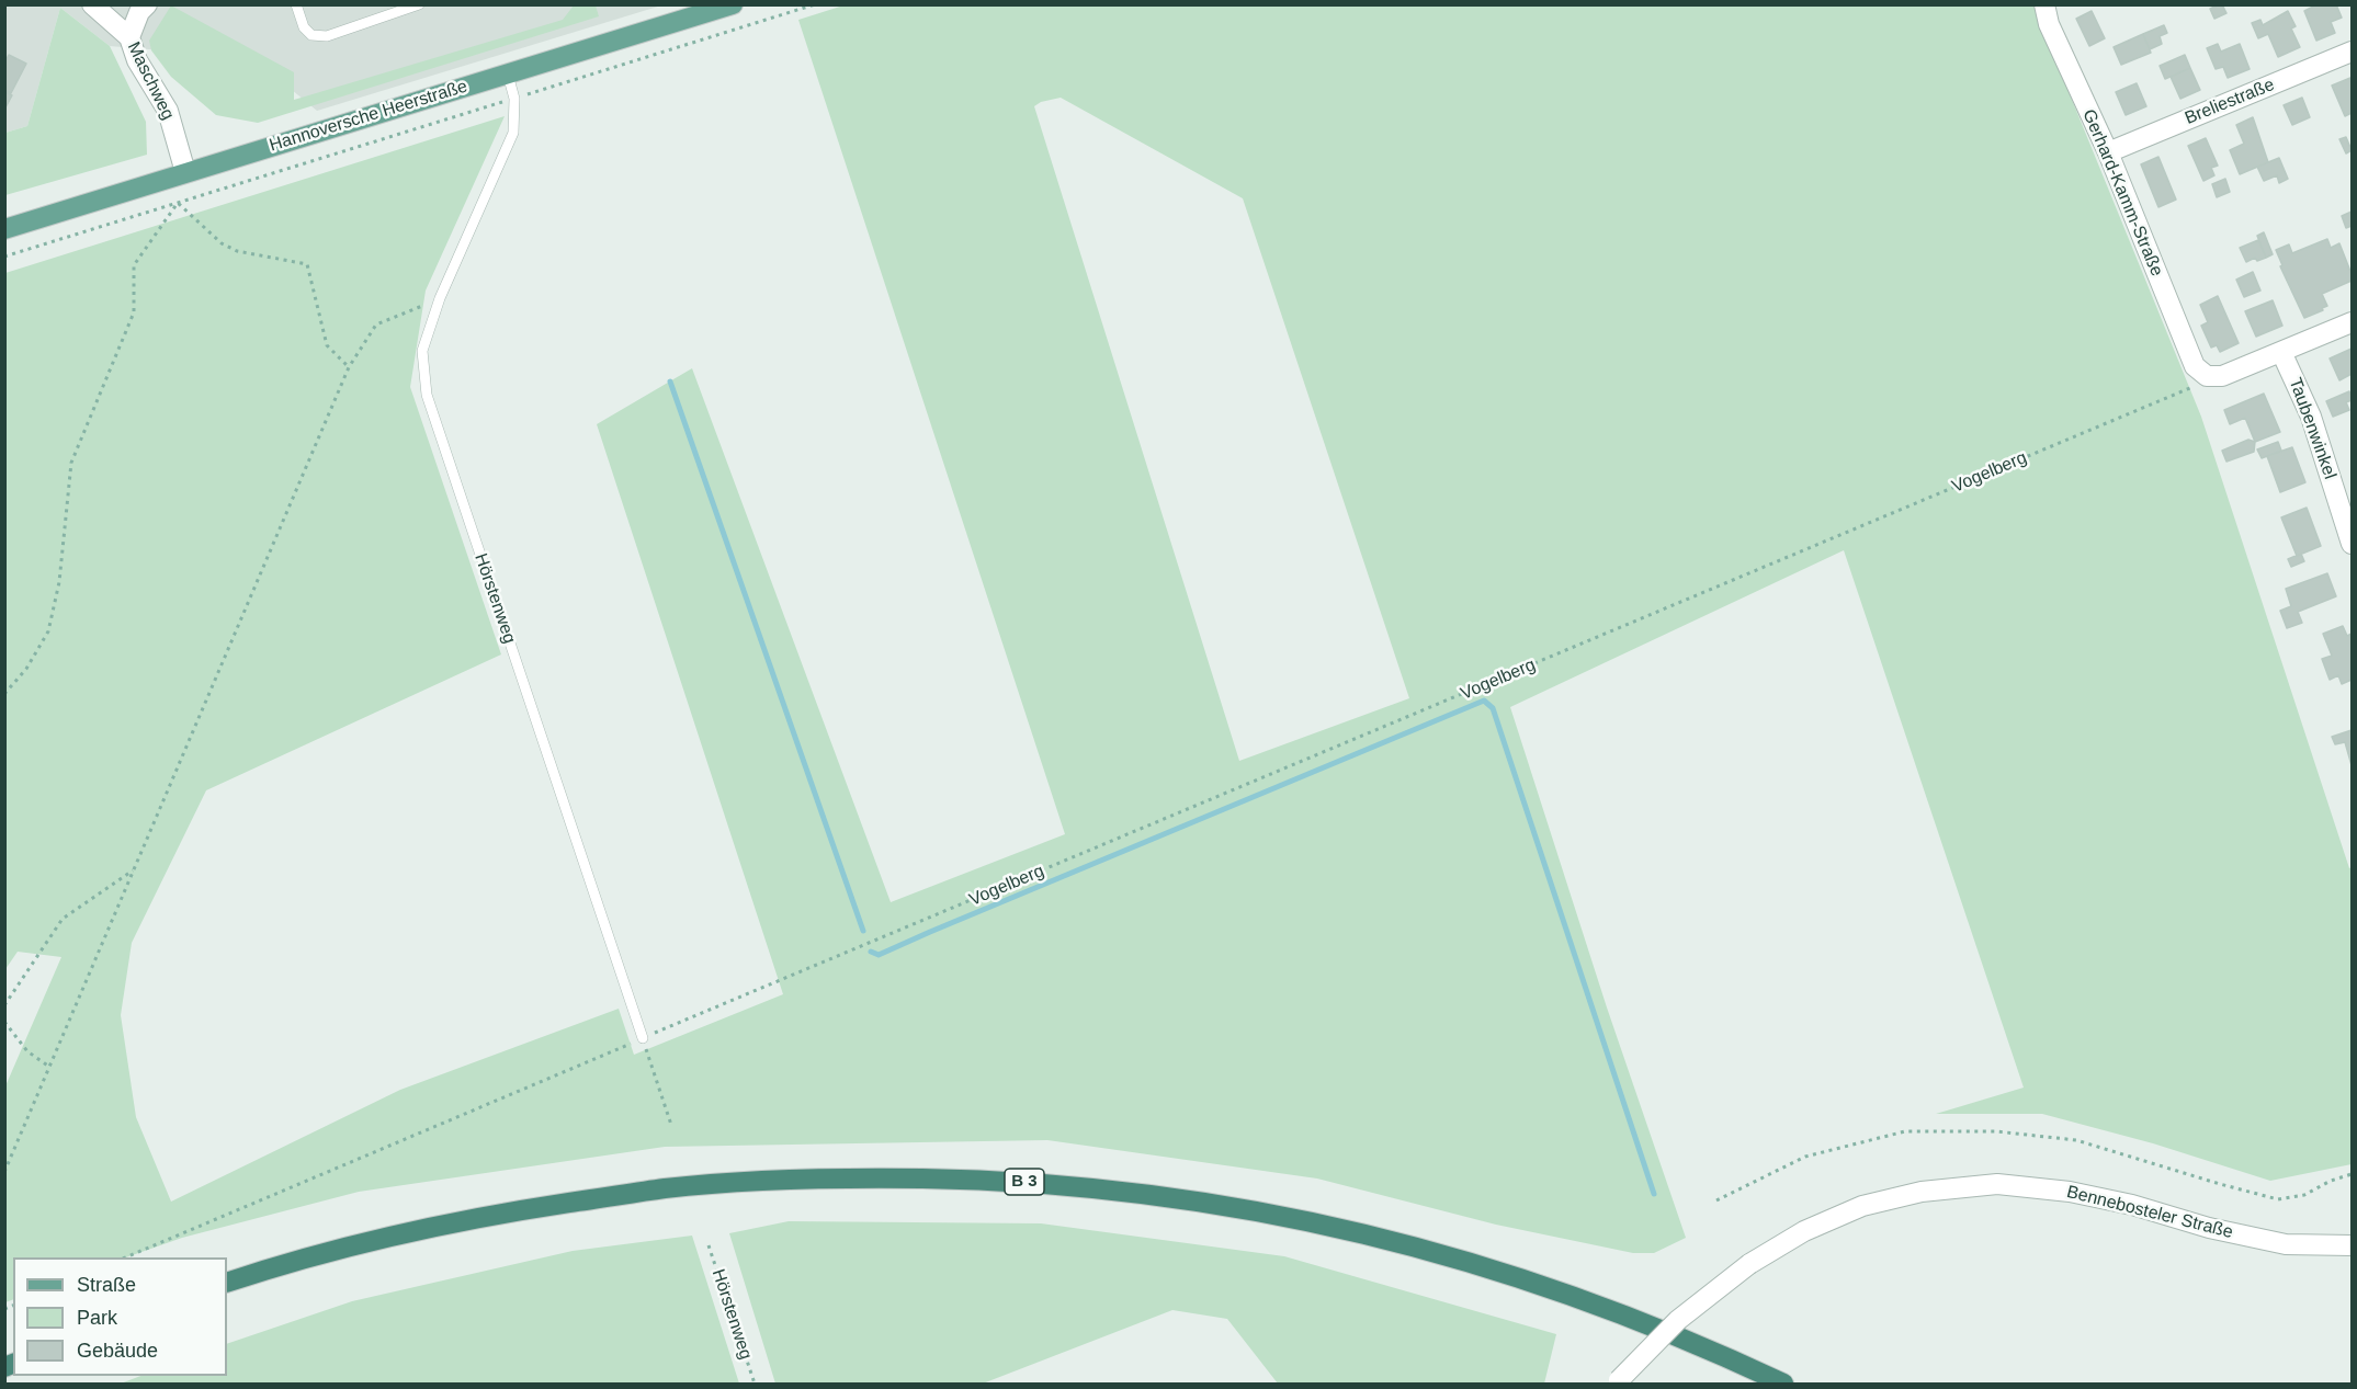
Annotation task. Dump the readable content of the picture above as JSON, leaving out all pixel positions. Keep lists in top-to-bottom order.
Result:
{
  "streets": {
    "highway": ["B 3"],
    "main road": ["Hannoversche Heerstraße"],
    "street": [
      "Maschweg",
      "Breliestraße",
      "Gerhard-Kamm-Straße",
      "Taubenwinkel",
      "Bennebosteler Straße"
    ],
    "lane": ["Hörstenweg"],
    "path": ["Vogelberg"]
  },
  "crossings": [
    ["Maschweg", "Hannoversche Heerstraße"],
    ["Breliestraße", "Gerhard-Kamm-Straße"],
    ["Hannoversche Heerstraße", "Hörstenweg"],
    ["Gerhard-Kamm-Straße", "Vogelberg"],
    ["Vogelberg", "Hörstenweg"]
  ],
  "legend": ["Straße", "Park", "Gebäude"]
}
